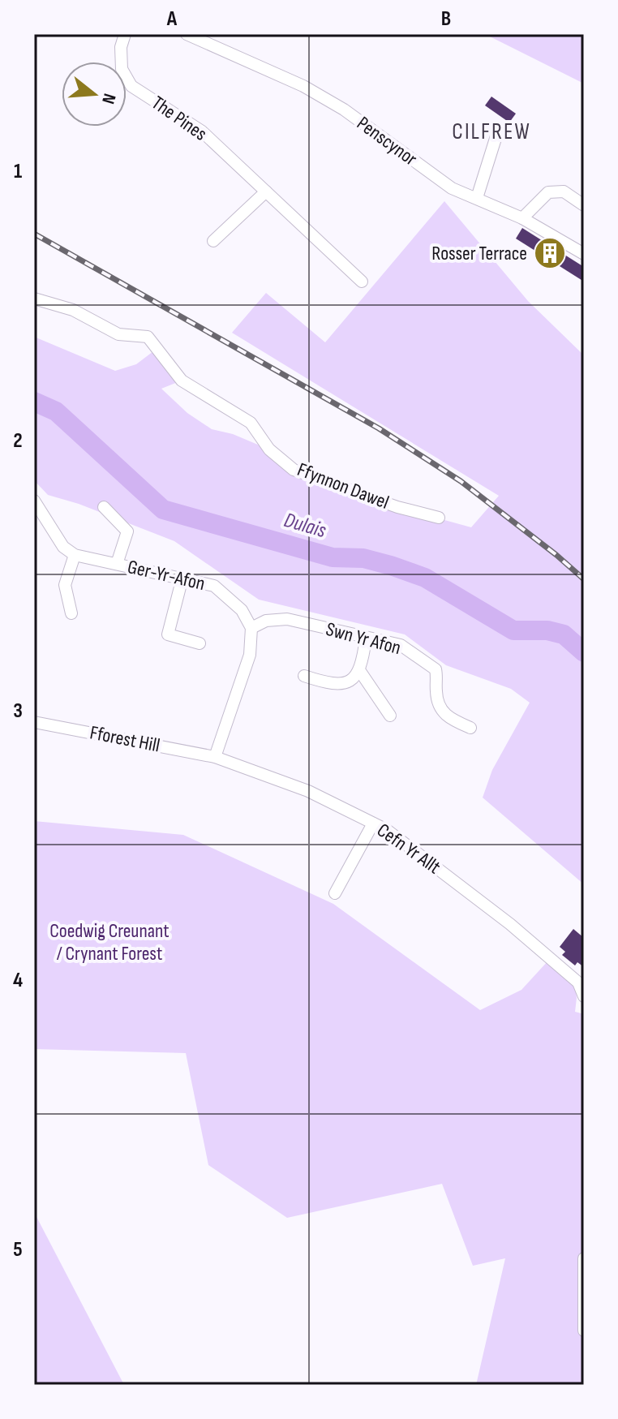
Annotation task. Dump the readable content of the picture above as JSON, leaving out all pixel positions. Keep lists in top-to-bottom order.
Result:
{
  "streets": {
    "street": [
      "The Pines",
      "Penscynor",
      "Ffynnon Dawel",
      "Ger-Yr-Afon",
      "Swn Yr Afon",
      "Fforest Hill",
      "Cefn Yr Allt"
    ]
  },
  "crossings": [
    ["Ger-Yr-Afon", "Swn Yr Afon"],
    ["Fforest Hill", "Cefn Yr Allt"]
  ],
  "districts": ["CILFREW"],
  "water": ["Dulais"],
  "parks": ["Coedwig Creunant / Crynant Forest"],
  "places": {
    "building": ["Rosser Terrace"]
  },
  "north": "right",
  "grid": {
    "columns": ["A", "B"],
    "rows": [
      "1",
      "2",
      "3",
      "4",
      "5"
    ]
  }
}
